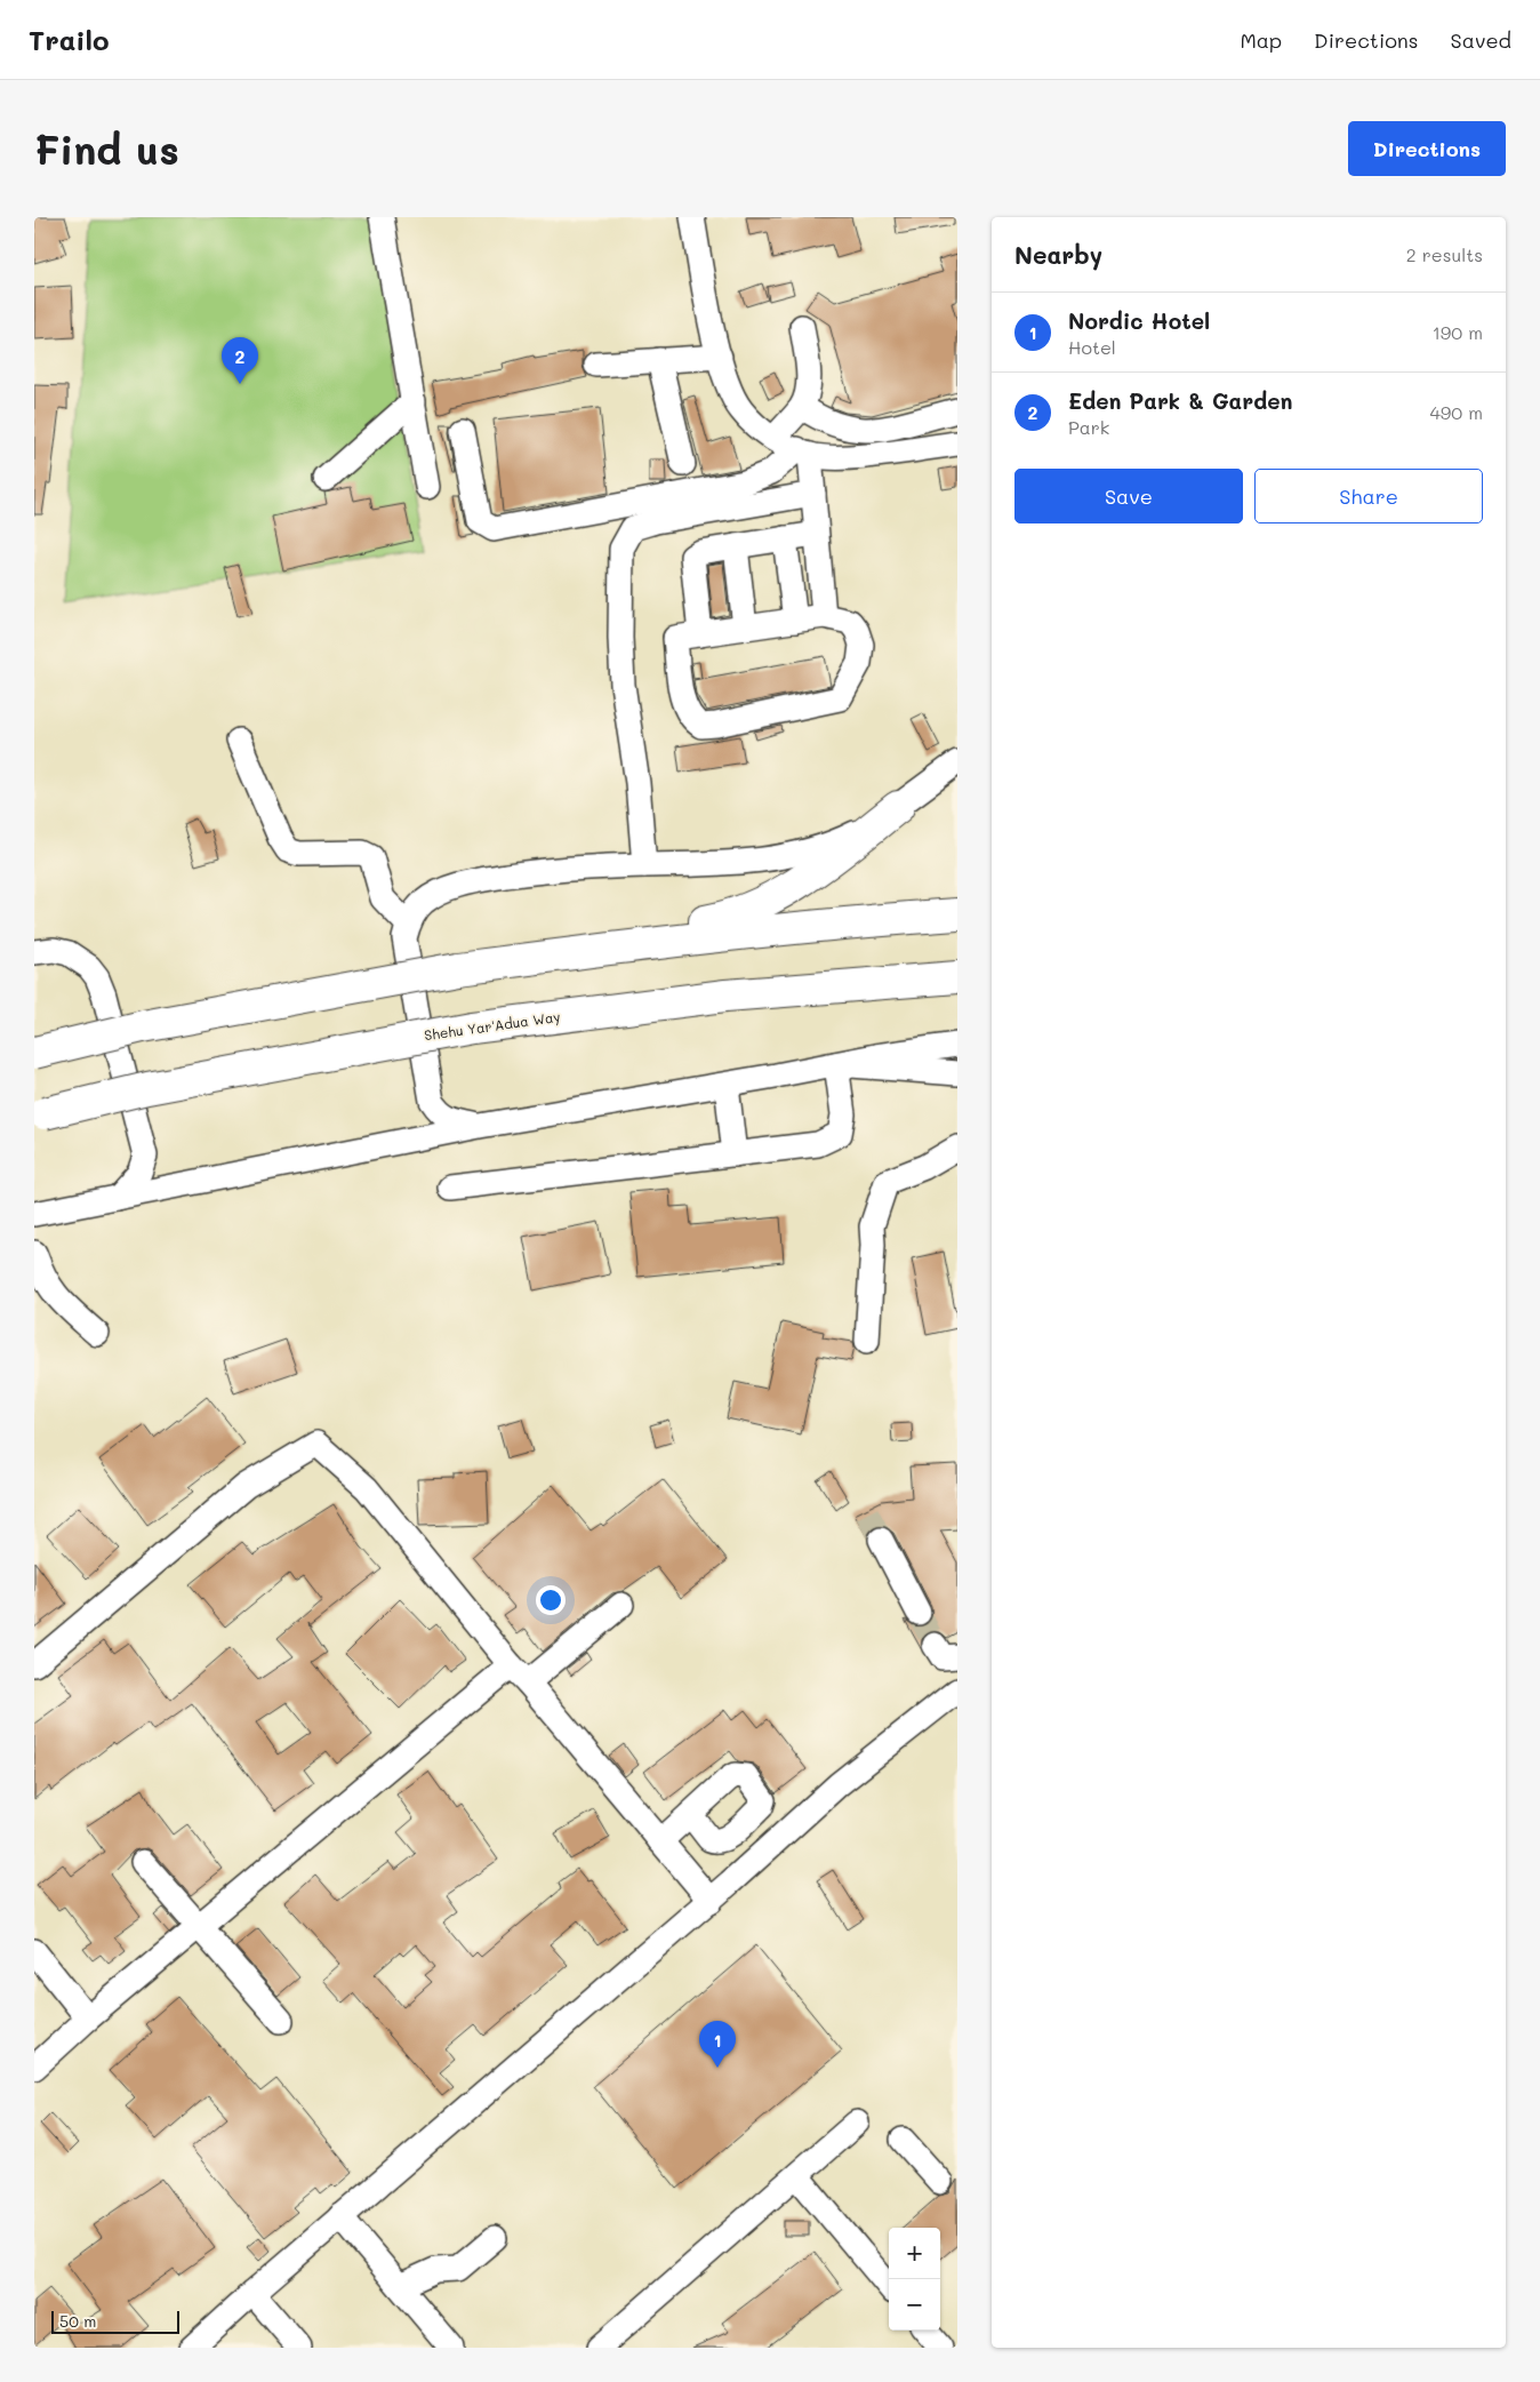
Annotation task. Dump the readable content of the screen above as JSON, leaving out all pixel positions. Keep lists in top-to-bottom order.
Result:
{
  "streets": {
    "highway": ["Shehu Yar'Adua Way"]
  },
  "scale_bar": "50 m",
  "page": {
    "header": "Trailo",
    "nav": ["Map", "Directions", "Saved"],
    "buttons": [
      "Directions",
      ["Save", "Share"]
    ],
    "title": "Find us",
    "heading": ["Nearby", "2 results"],
    "list": [
      {
        "mark": "1",
        "name": "Nordic Hotel",
        "note": "Hotel",
        "value": "190 m"
      },
      {
        "mark": "2",
        "name": "Eden Park & Garden",
        "note": "Park",
        "value": "490 m"
      }
    ],
    "pins": ["2", "1"],
    "map_buttons": ["+", "−"],
    "scale": "50 m"
  }
}
